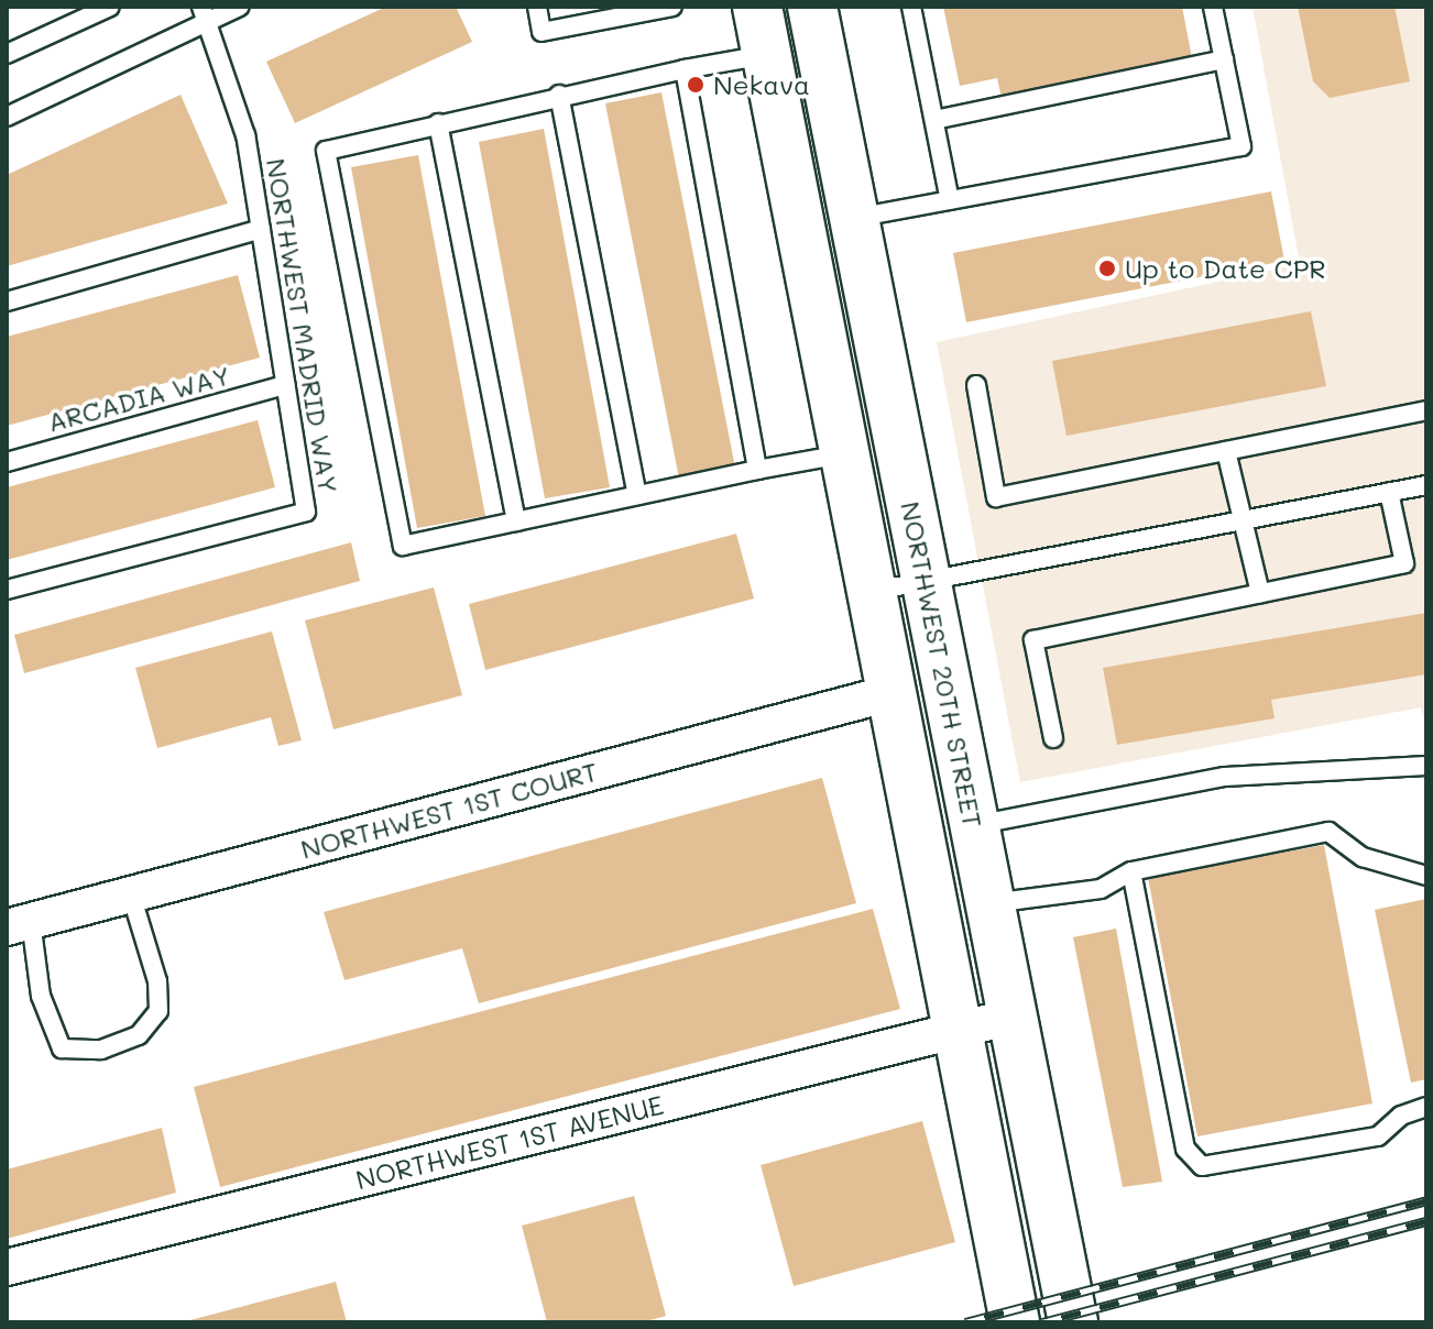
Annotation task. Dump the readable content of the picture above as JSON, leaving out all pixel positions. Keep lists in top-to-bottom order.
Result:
{
  "streets": {
    "street": ["NORTHWEST 20TH STREET", "NORTHWEST 1ST COURT", "NORTHWEST 1ST AVENUE"],
    "lane": ["NORTHWEST MADRID WAY", "ARCADIA WAY"]
  },
  "crossings": [
    ["NORTHWEST MADRID WAY", "ARCADIA WAY"],
    ["NORTHWEST 20TH STREET", "NORTHWEST 1ST AVENUE"]
  ],
  "places": ["Nekava", "Up to Date CPR"]
}
